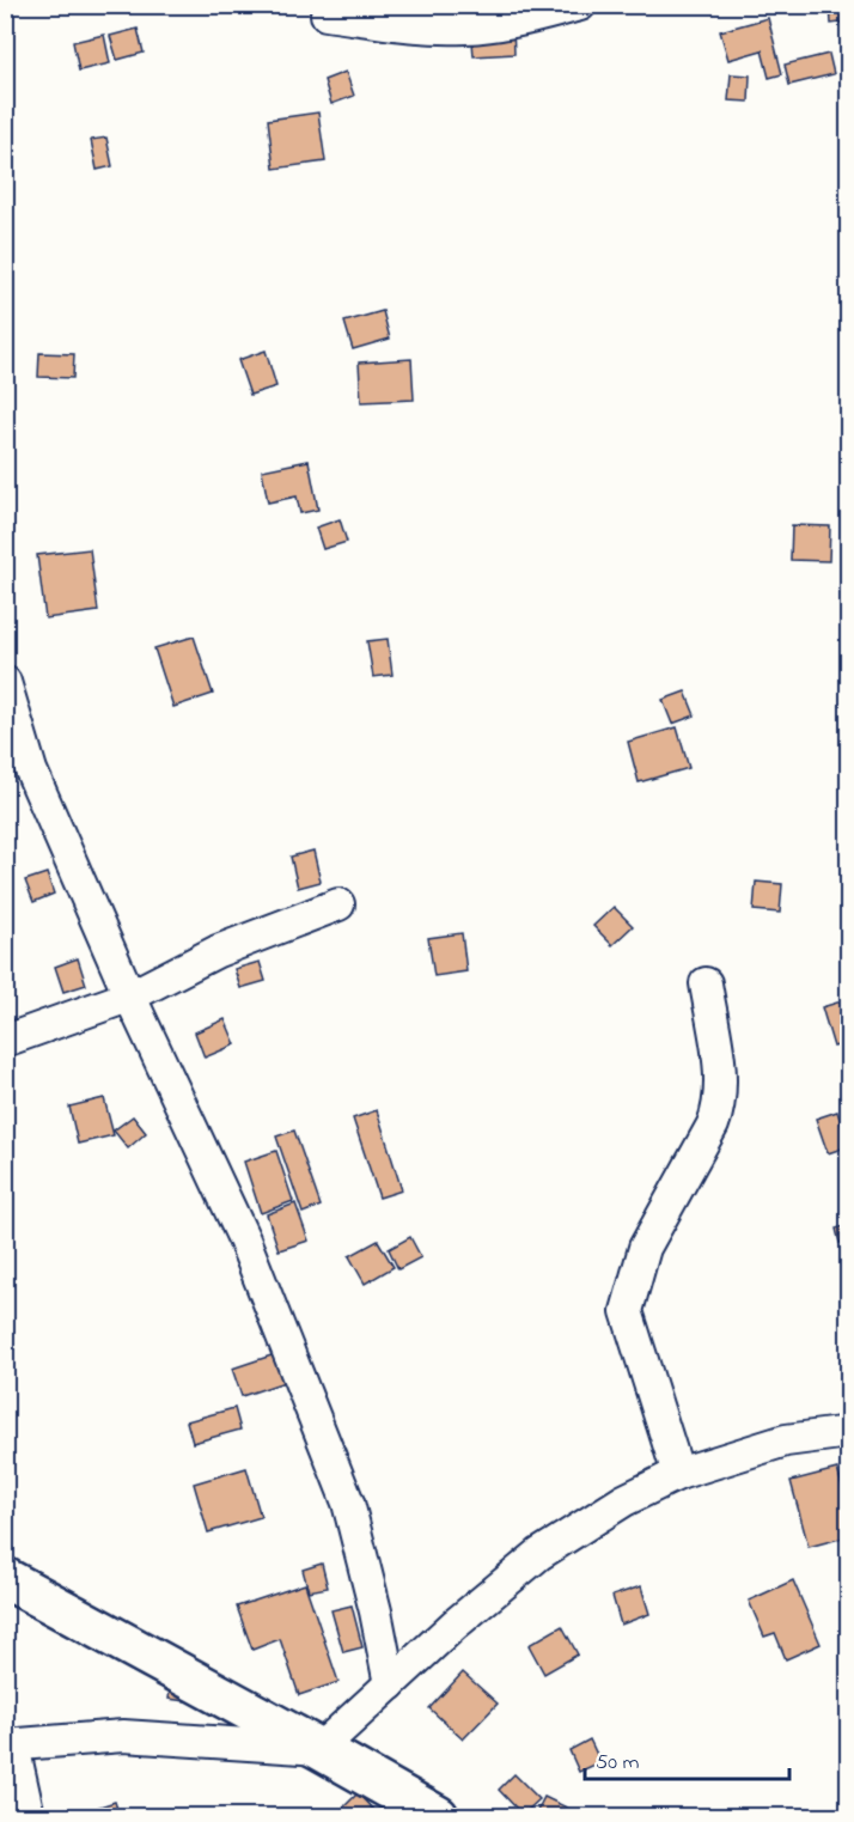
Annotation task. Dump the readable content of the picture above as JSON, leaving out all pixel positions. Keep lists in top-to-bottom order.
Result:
{
  "scale_bar": "50 m"
}
